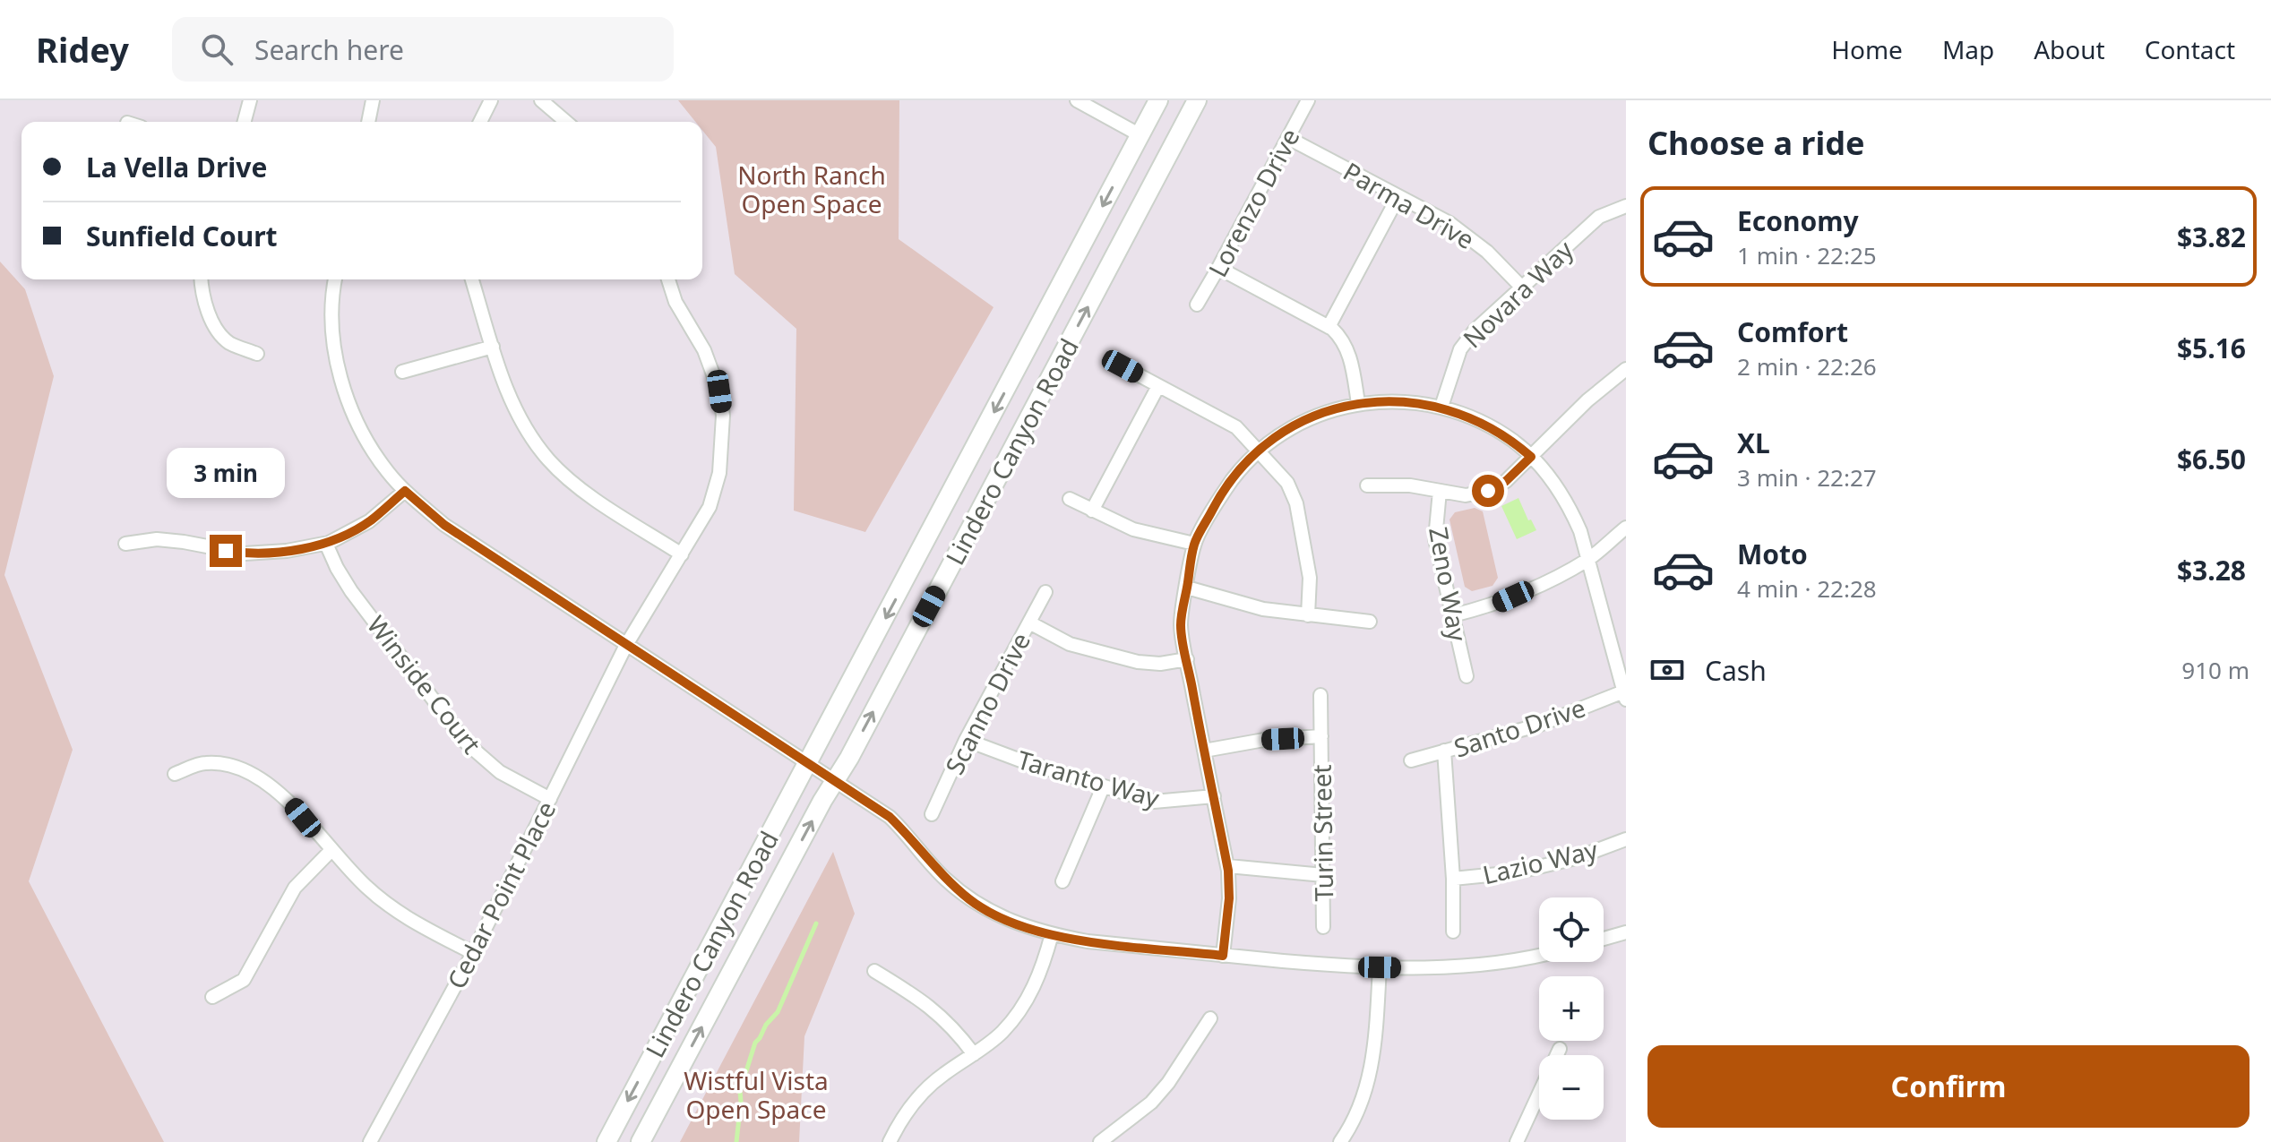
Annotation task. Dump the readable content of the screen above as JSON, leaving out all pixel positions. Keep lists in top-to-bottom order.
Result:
{
  "streets": {
    "main road": ["Lindero Canyon Road"],
    "street": [
      "Lorenzo Drive",
      "Parma Drive",
      "Novara Way",
      "Zeno Way",
      "Winside Court",
      "Scanno Drive",
      "Santo Drive",
      "Taranto Way",
      "Turin Street",
      "Lazio Way",
      "Cedar Point Place"
    ]
  },
  "crossings": [
    ["Lorenzo Drive", "Parma Drive"],
    ["Parma Drive", "Novara Way"],
    ["Winside Court", "Cedar Point Place"],
    ["Scanno Drive", "Taranto Way"]
  ],
  "parks": ["North Ranch Open Space", "Wistful Vista Open Space"],
  "page": {
    "header": "Ridey",
    "search": "Search here",
    "nav": [
      "Home",
      "Map",
      "About",
      "Contact"
    ],
    "heading": "Choose a ride",
    "banner": ["La Vella Drive", "Sunfield Court"],
    "list": [
      {
        "name": "Economy",
        "note": "1 min · 22:25",
        "value": "$3.82"
      },
      {
        "name": "Comfort",
        "note": "2 min · 22:26",
        "value": "$5.16"
      },
      {
        "name": "XL",
        "note": "3 min · 22:27",
        "value": "$6.50"
      },
      {
        "name": "Moto",
        "note": "4 min · 22:28",
        "value": "$3.28"
      }
    ],
    "bubble": "3 min",
    "pay": ["Cash", "910 m"],
    "map_buttons": ["+", "−"],
    "buttons": "Confirm"
  }
}
